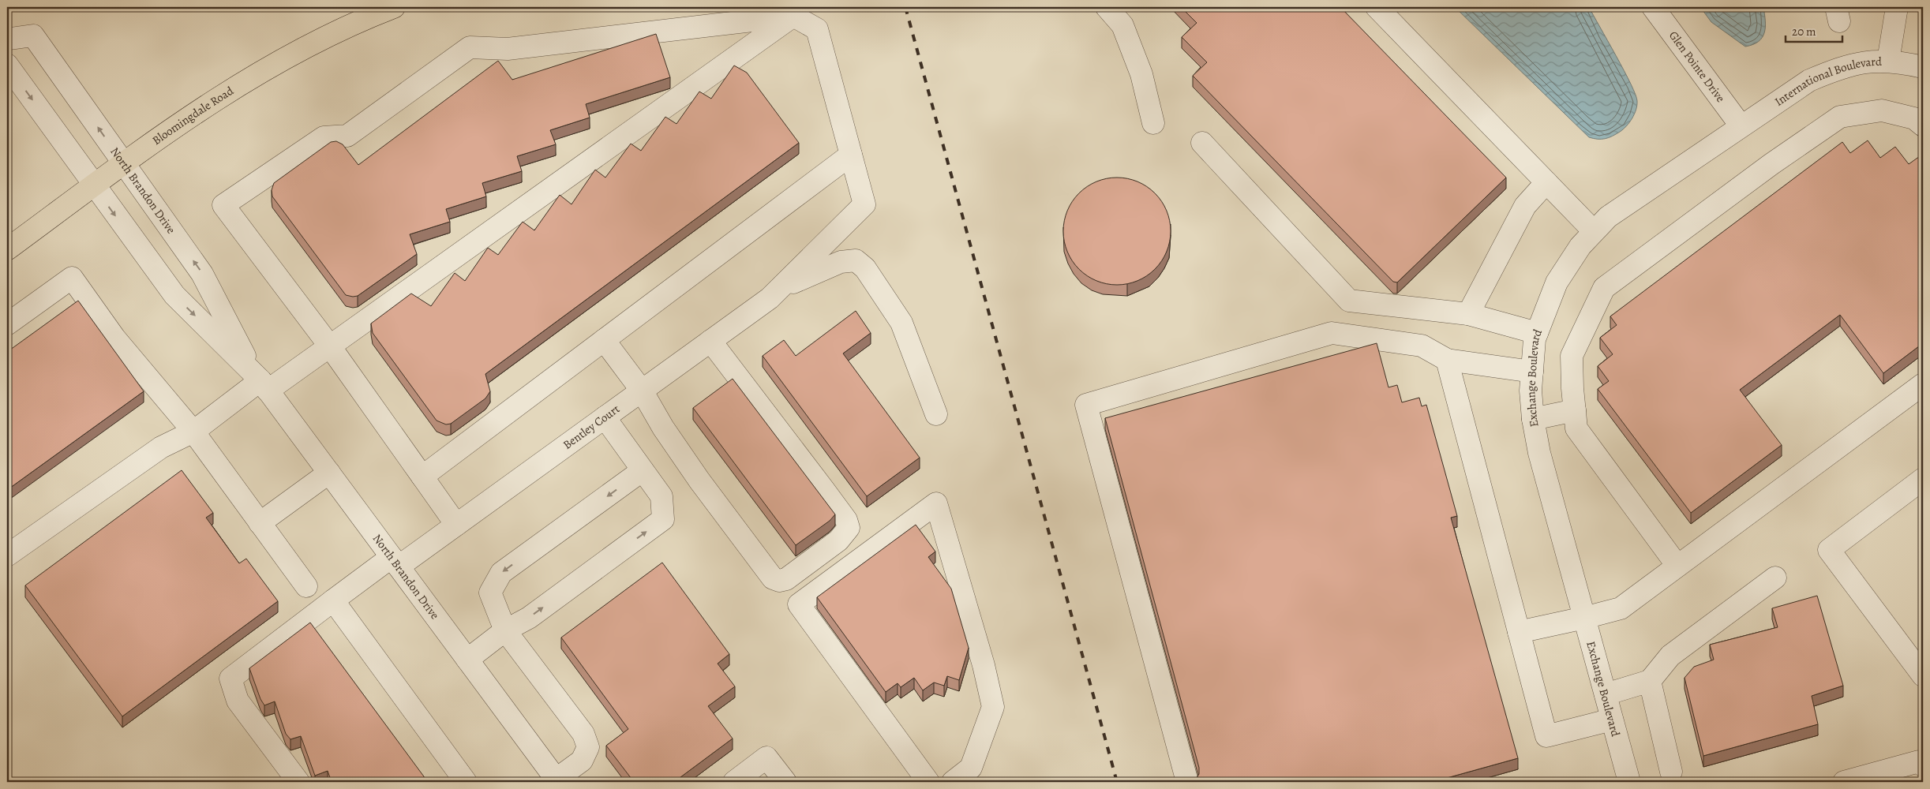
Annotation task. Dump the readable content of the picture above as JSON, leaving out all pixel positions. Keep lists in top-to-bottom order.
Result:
{
  "streets": {
    "main road": ["Bloomingdale Road"],
    "street": [
      "Glen Pointe Drive",
      "International Boulevard",
      "North Brandon Drive",
      "Exchange Boulevard",
      "Bentley Court"
    ]
  },
  "crossings": [
    ["Glen Pointe Drive", "International Boulevard"],
    ["Glen Pointe Drive", "Exchange Boulevard"],
    ["International Boulevard", "Exchange Boulevard"],
    ["Bloomingdale Road", "North Brandon Drive"],
    ["North Brandon Drive", "Bentley Court"]
  ],
  "scale_bar": "20 m"
}
